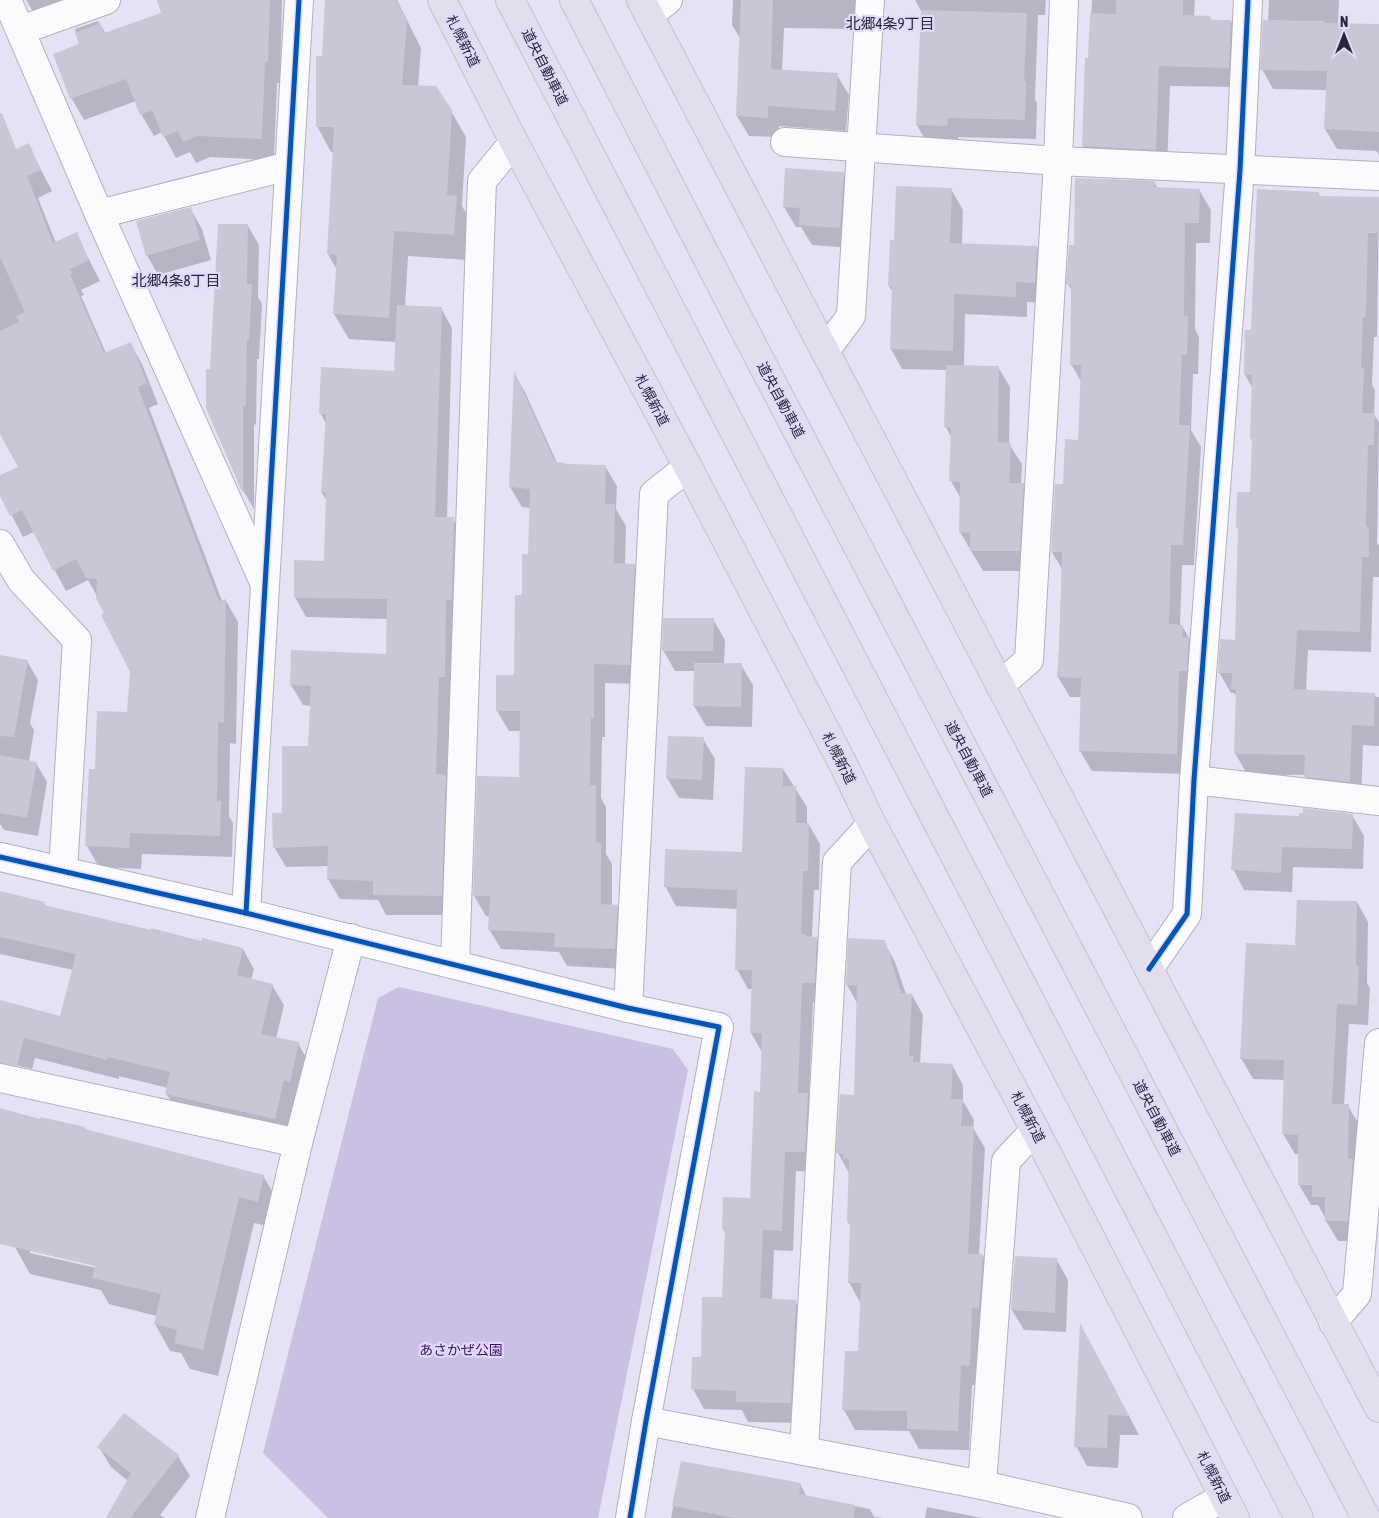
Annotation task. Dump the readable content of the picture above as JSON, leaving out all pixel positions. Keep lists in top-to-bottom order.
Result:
{
  "streets": {
    "highway": ["札幌新道", "道央自動車道"]
  },
  "districts": ["北郷4条9丁目", "北郷4条8丁目"],
  "parks": ["あさかぜ公園"],
  "north": "top"
}
